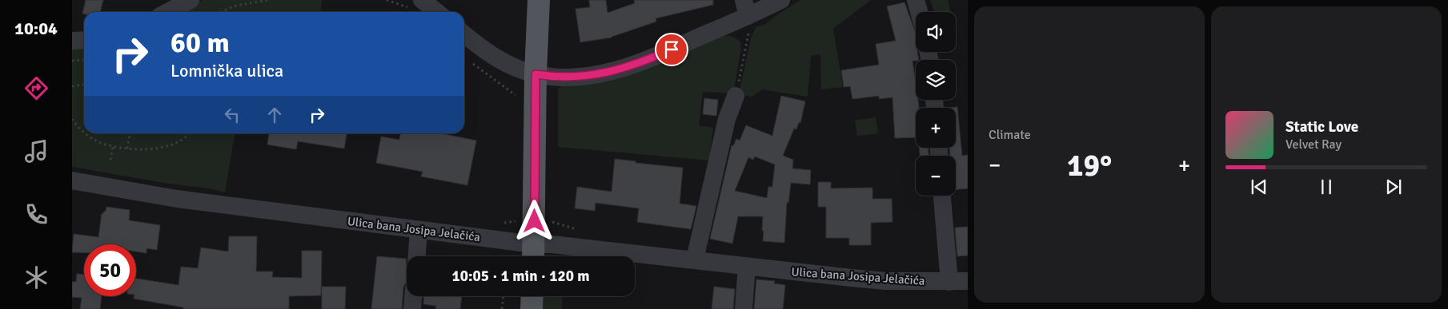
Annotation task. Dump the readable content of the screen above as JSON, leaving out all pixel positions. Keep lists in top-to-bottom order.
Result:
{
  "streets": {
    "street": ["Ulica bana Josipa Jelačića"]
  },
  "page": {
    "tabs": "10:04",
    "tile": "Climate",
    "map_buttons": ["+", "−"],
    "turn": ["60 m", "Lomnička ulica"],
    "song": ["Static Love", "Velvet Ray"],
    "heat": ["−", "19°", "+"],
    "limit": "50",
    "trip": "10:05 · 1 min · 120 m"
  }
}
